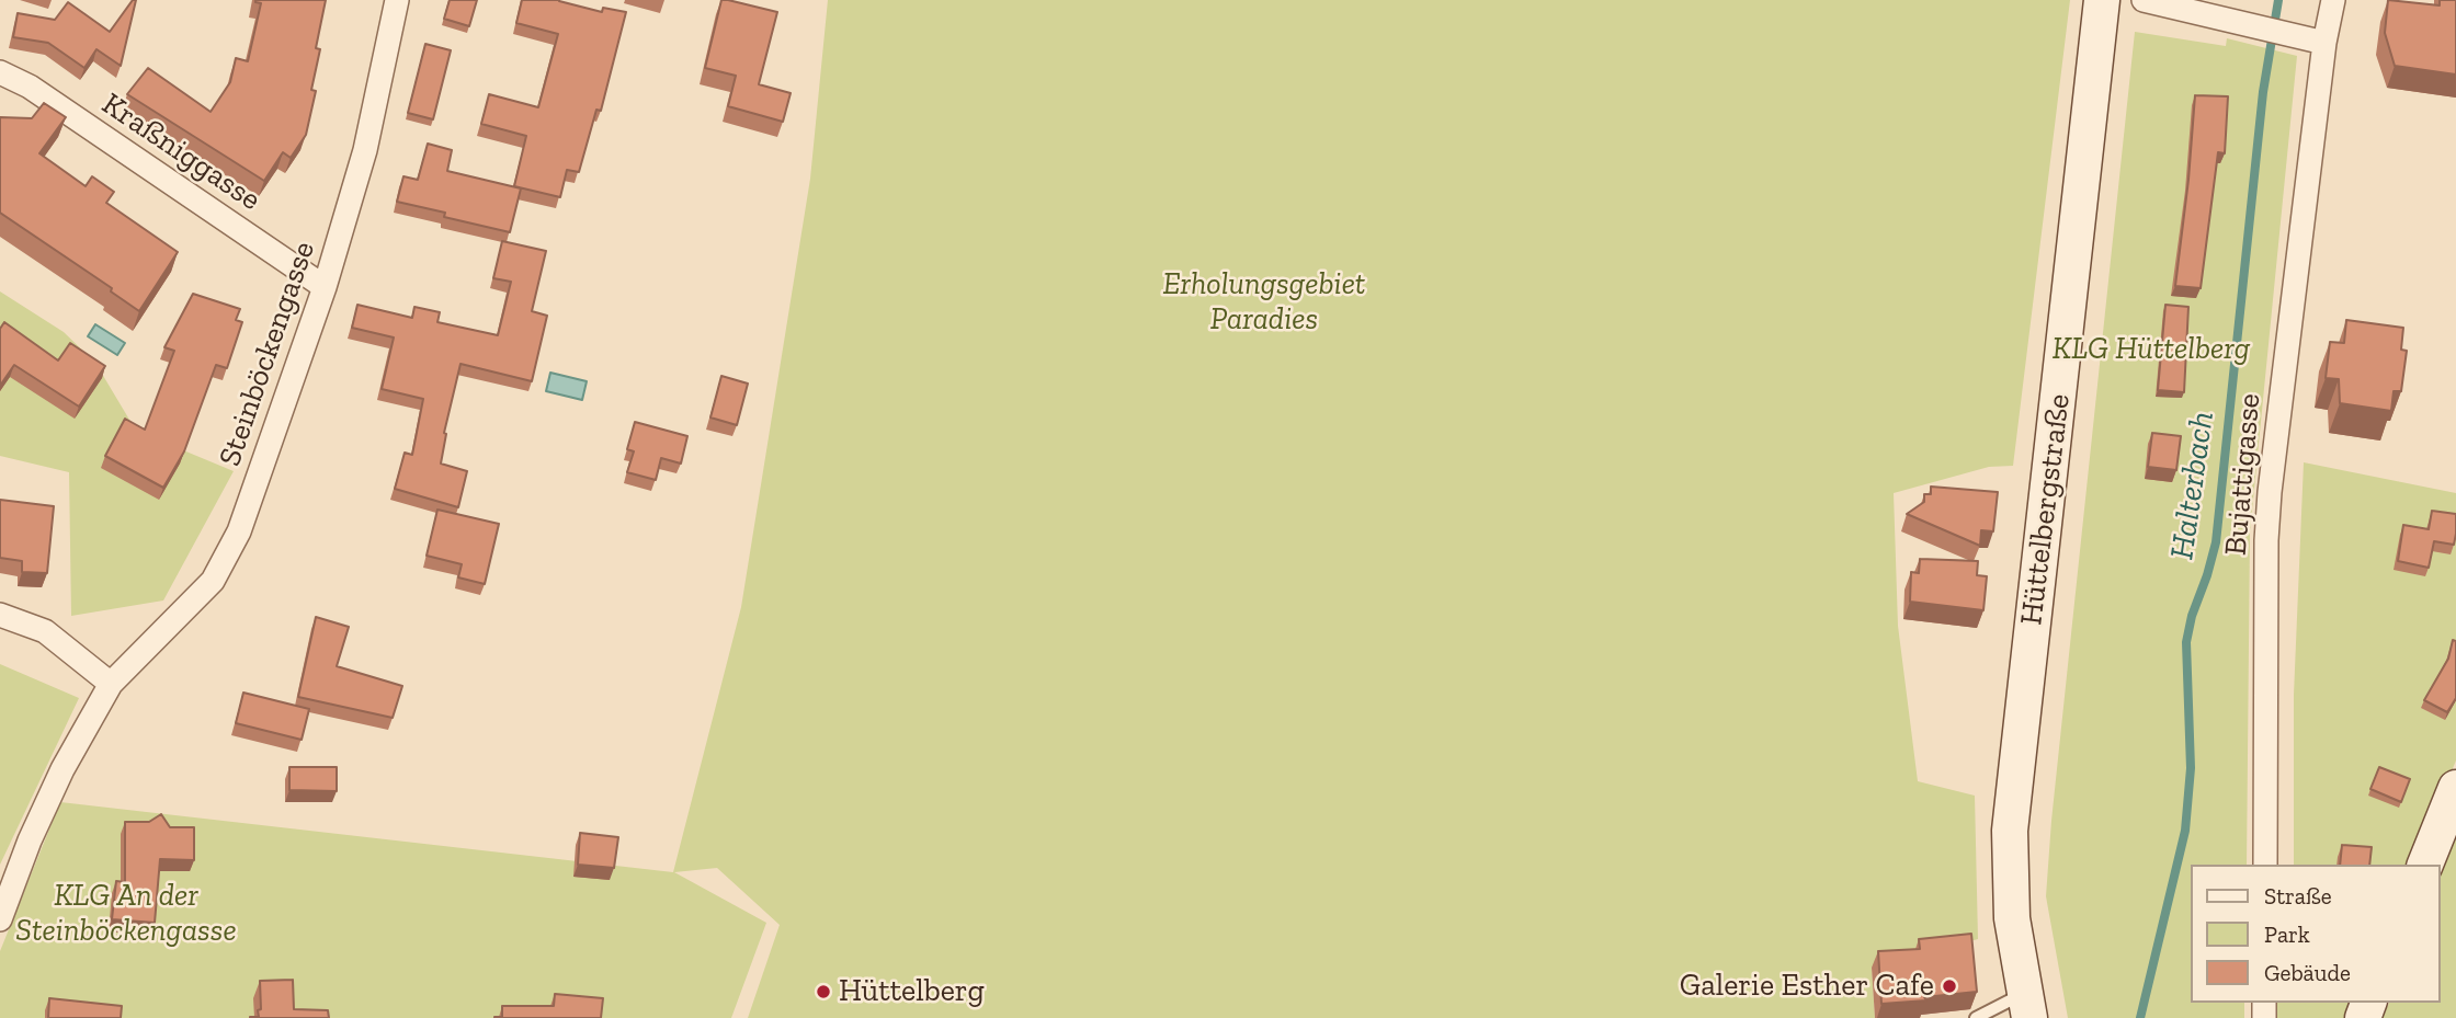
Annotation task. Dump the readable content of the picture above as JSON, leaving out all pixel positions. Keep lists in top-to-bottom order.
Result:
{
  "streets": {
    "main road": ["Hüttelbergstraße"],
    "street": ["Kraßniggasse", "Steinböckengasse", "Bujattigasse"]
  },
  "crossings": [
    ["Kraßniggasse", "Steinböckengasse"]
  ],
  "water": ["Halterbach"],
  "parks": ["Erholungsgebiet Paradies", "KLG Hüttelberg", "KLG An der Steinböckengasse"],
  "places": ["Galerie Esther Cafe", "Hüttelberg"],
  "legend": ["Straße", "Park", "Gebäude"]
}
